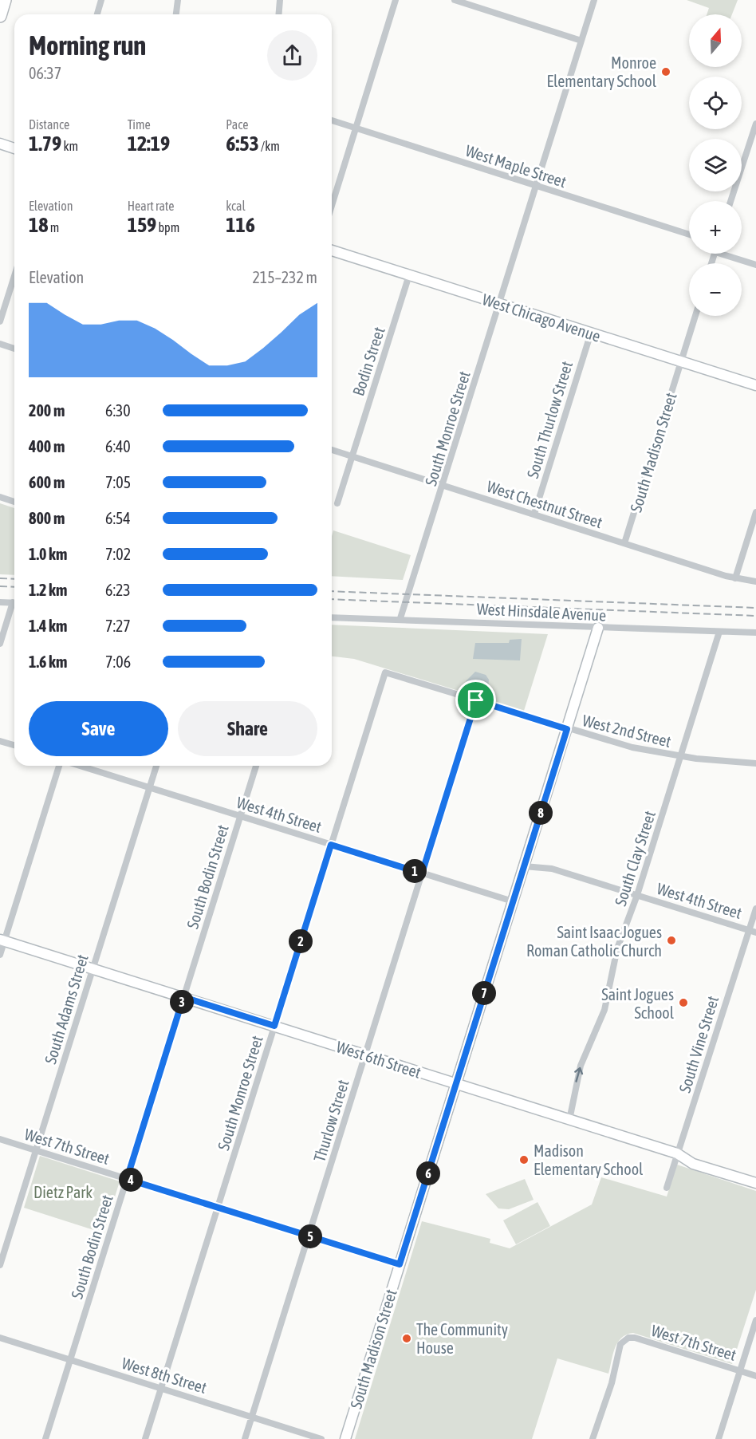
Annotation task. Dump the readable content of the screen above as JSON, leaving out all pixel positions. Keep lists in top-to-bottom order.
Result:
{
  "streets": {
    "street": [
      "West Maple Street",
      "West Chicago Avenue",
      "Bodin Street",
      "South Thurlow Street",
      "South Monroe Street",
      "South Madison Street",
      "West Chestnut Street",
      "West Hinsdale Avenue",
      "West 2nd Street",
      "West 4th Street",
      "South Clay Street",
      "South Bodin Street",
      "South Adams Street",
      "South Vine Street",
      "West 6th Street",
      "Thurlow Street",
      "West 7th Street",
      "West 8th Street"
    ]
  },
  "crossings": [
    ["West Maple Street", "South Monroe Street"],
    ["West Chicago Avenue", "Bodin Street"],
    ["West Chicago Avenue", "South Thurlow Street"],
    ["West Chicago Avenue", "South Monroe Street"],
    ["West Chicago Avenue", "South Madison Street"],
    ["Bodin Street", "West Chestnut Street"],
    ["South Thurlow Street", "West Chestnut Street"],
    ["South Monroe Street", "West Chestnut Street"],
    ["South Monroe Street", "West Hinsdale Avenue"],
    ["South Monroe Street", "West 2nd Street"],
    ["South Monroe Street", "West 4th Street"],
    ["South Monroe Street", "West 6th Street"],
    ["South Monroe Street", "West 7th Street"],
    ["South Monroe Street", "West 8th Street"],
    ["South Madison Street", "West Chestnut Street"],
    ["South Madison Street", "West Hinsdale Avenue"],
    ["South Madison Street", "West 2nd Street"],
    ["South Madison Street", "West 4th Street"],
    ["South Madison Street", "West 6th Street"],
    ["South Madison Street", "West 7th Street"],
    ["West Hinsdale Avenue", "South Clay Street"],
    ["West 2nd Street", "South Clay Street"],
    ["West 2nd Street", "Thurlow Street"],
    ["West 4th Street", "South Clay Street"],
    ["West 4th Street", "South Bodin Street"],
    ["West 4th Street", "South Adams Street"],
    ["West 4th Street", "South Vine Street"],
    ["West 4th Street", "Thurlow Street"],
    ["South Clay Street", "West 6th Street"],
    ["South Bodin Street", "West 6th Street"],
    ["South Bodin Street", "West 7th Street"],
    ["South Bodin Street", "West 8th Street"],
    ["South Adams Street", "West 6th Street"],
    ["South Adams Street", "West 7th Street"],
    ["South Vine Street", "West 6th Street"],
    ["West 6th Street", "Thurlow Street"],
    ["Thurlow Street", "West 7th Street"],
    ["Thurlow Street", "West 8th Street"]
  ],
  "one_way": ["South Clay Street"],
  "parks": ["Dietz Park"],
  "places": [
    "Monroe Elementary School",
    "Saint Isaac Jogues Roman Catholic Church",
    "Saint Jogues School",
    "Madison Elementary School",
    "The Community House"
  ],
  "north": "top",
  "page": {
    "map_buttons": ["+", "−"],
    "heading": ["Morning run", "06:37"],
    "stats": [
      ["Distance", "1.79 km"],
      ["Time", "12:19"],
      ["Pace", "6:53 /km"],
      ["Elevation", "18 m"],
      ["Heart rate", "159 bpm"],
      ["kcal", "116"]
    ],
    "chart": ["Elevation", "215–232 m"],
    "list": [
      {
        "name": "200 m",
        "note": "6:30"
      },
      {
        "name": "400 m",
        "note": "6:40"
      },
      {
        "name": "600 m",
        "note": "7:05"
      },
      {
        "name": "800 m",
        "note": "6:54"
      },
      {
        "name": "1.0 km",
        "note": "7:02"
      },
      {
        "name": "1.2 km",
        "note": "6:23"
      },
      {
        "name": "1.4 km",
        "note": "7:27"
      },
      {
        "name": "1.6 km",
        "note": "7:06"
      }
    ],
    "buttons": ["Save", "Share"],
    "pins": [
      "8",
      "1",
      "2",
      "7",
      "3",
      "6",
      "4",
      "5"
    ]
  }
}
